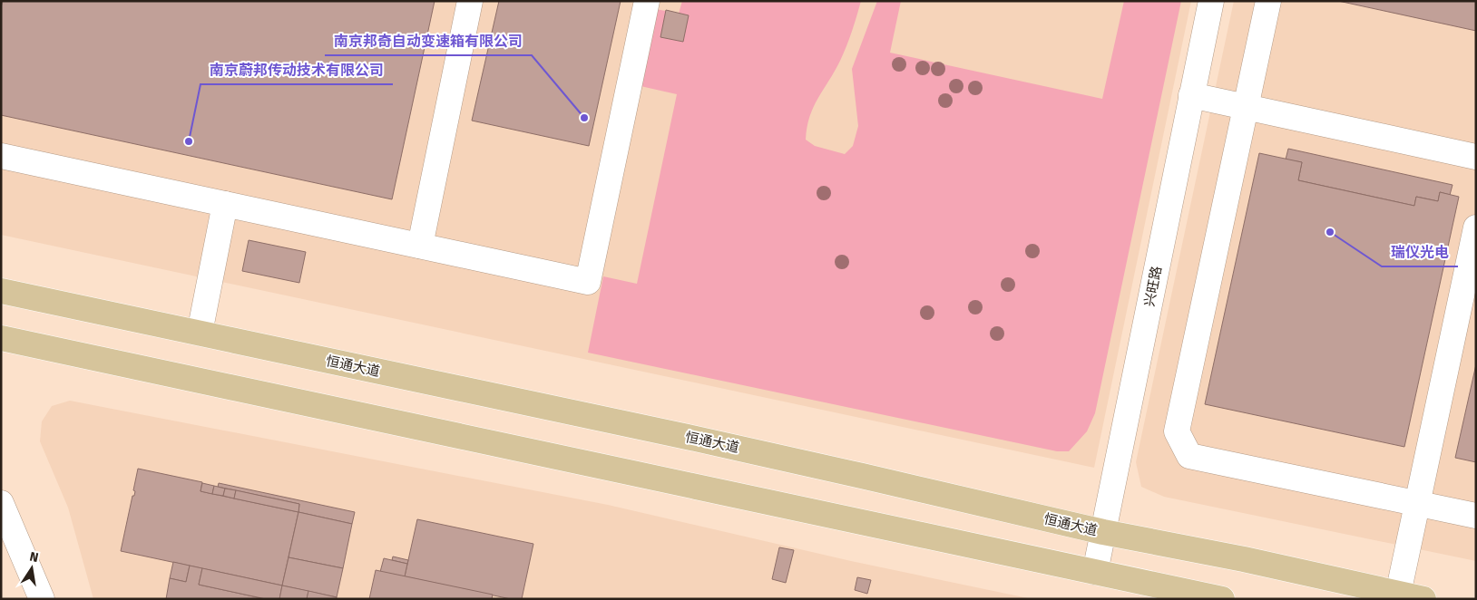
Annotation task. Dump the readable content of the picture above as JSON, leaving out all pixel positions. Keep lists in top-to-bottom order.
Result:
{
  "streets": {
    "main road": ["恒通大道"],
    "street": ["兴旺路"]
  },
  "crossings": [
    ["兴旺路", "恒通大道"]
  ],
  "places": ["南京邦奇自动变速箱有限公司", "南京蔚邦传动技术有限公司", "瑞仪光电"],
  "north": "top"
}
